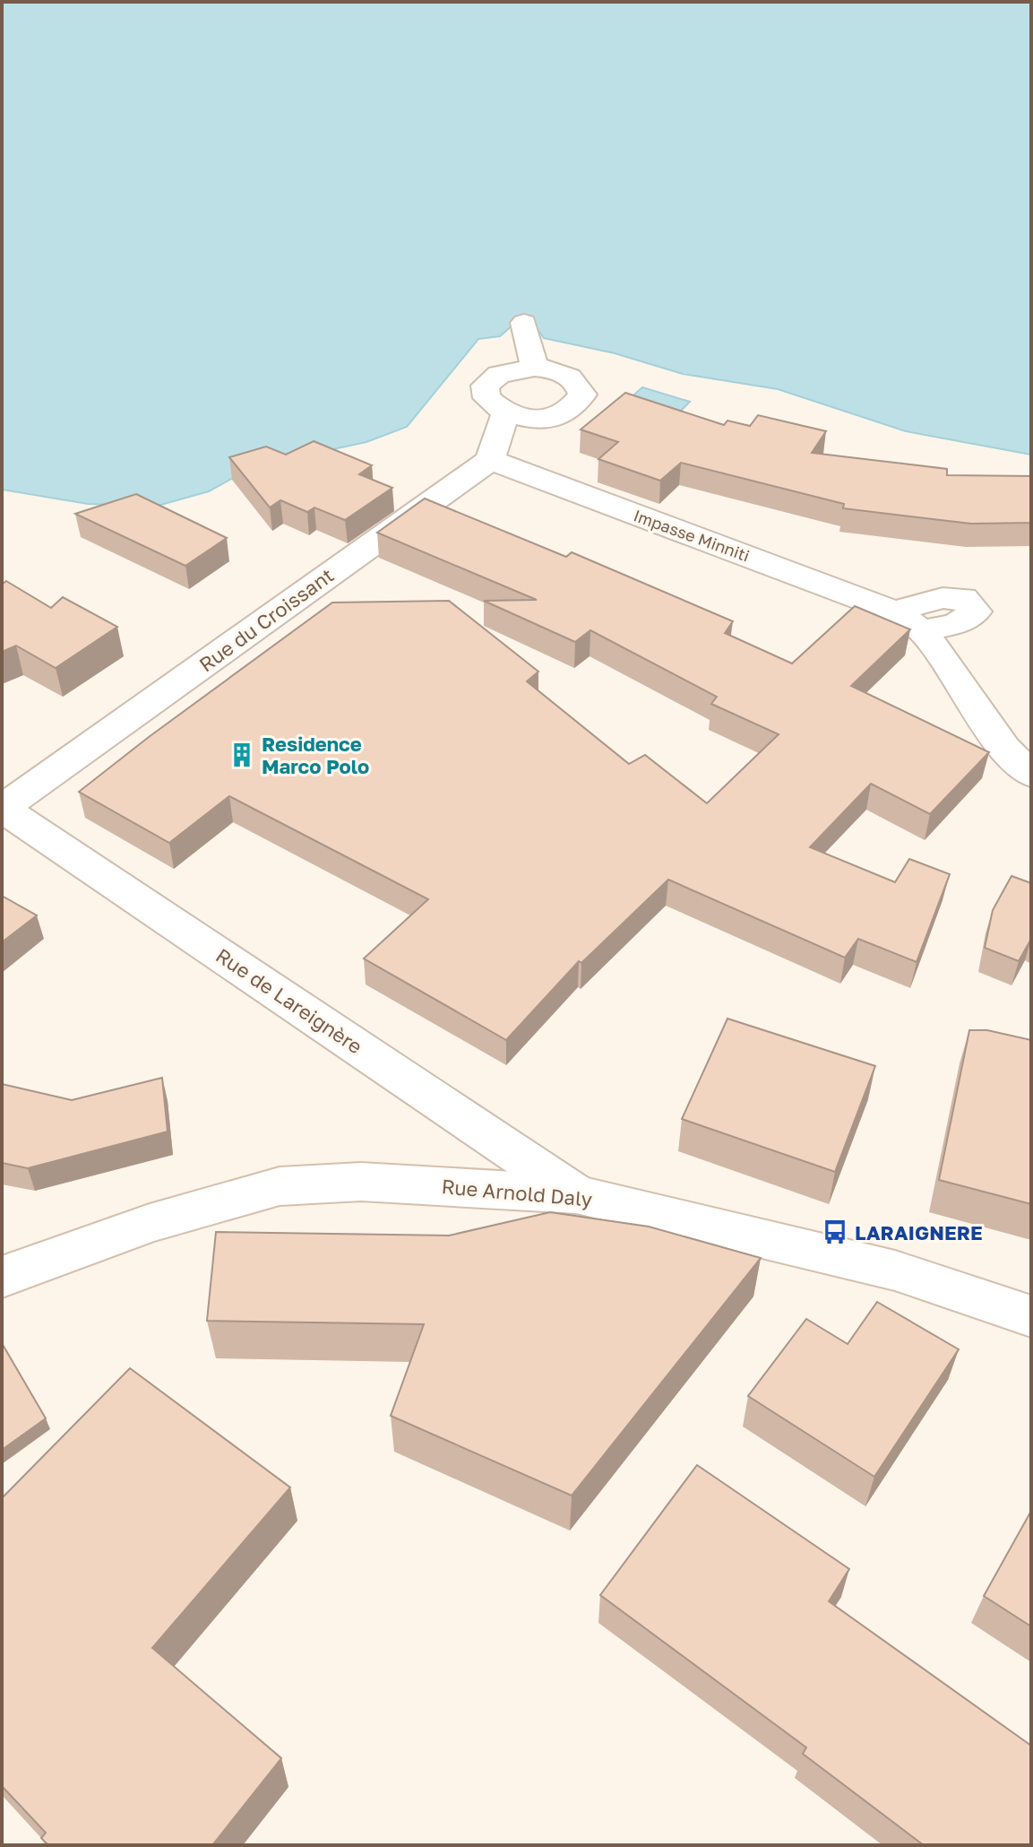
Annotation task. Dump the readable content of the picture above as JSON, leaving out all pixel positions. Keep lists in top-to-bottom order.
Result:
{
  "streets": {
    "street": [
      "Impasse Minniti",
      "Rue du Croissant",
      "Rue de Lareignère",
      "Rue Arnold Daly"
    ]
  },
  "crossings": [
    ["Impasse Minniti", "Rue du Croissant"],
    ["Rue du Croissant", "Rue de Lareignère"],
    ["Rue de Lareignère", "Rue Arnold Daly"]
  ],
  "places": {
    "building": ["Residence Marco Polo"],
    "bus stop": ["LARAIGNERE"]
  }
}
